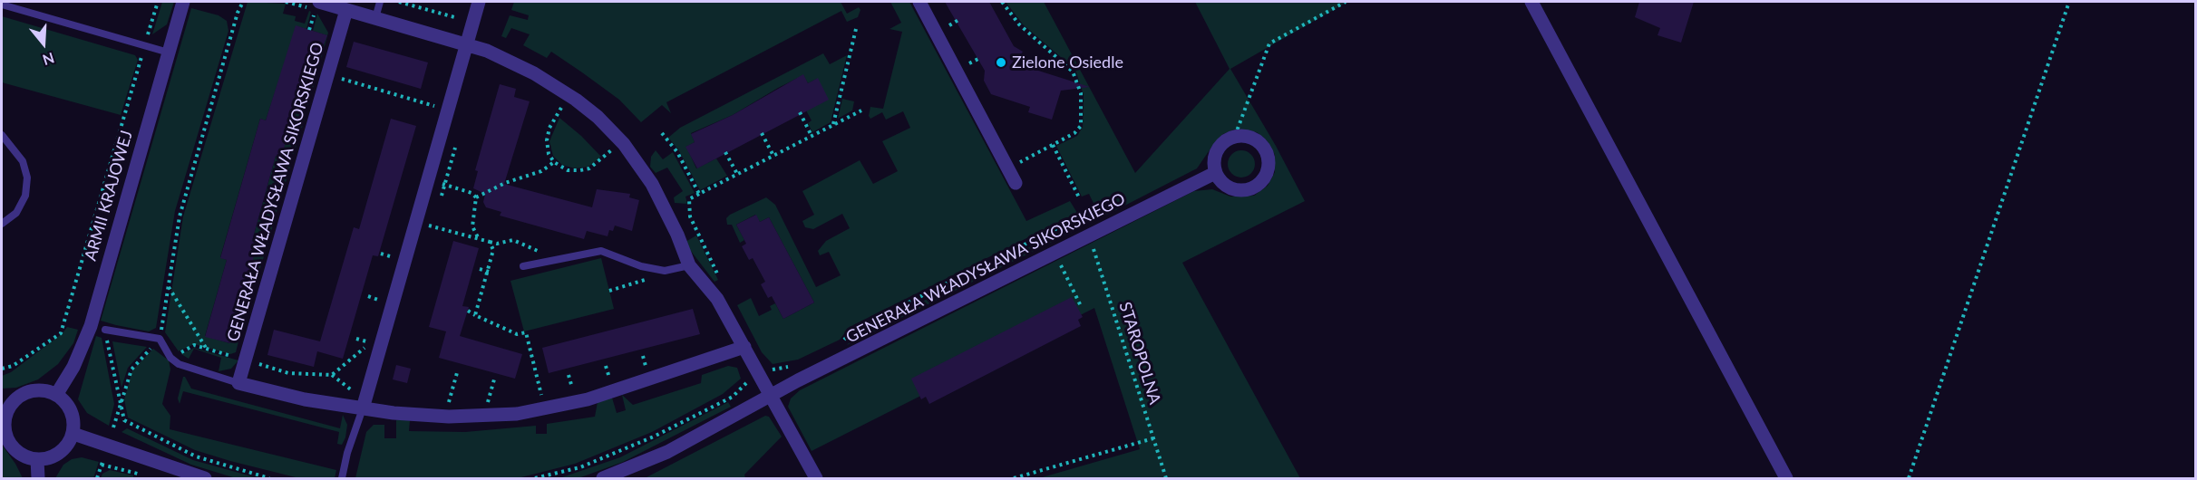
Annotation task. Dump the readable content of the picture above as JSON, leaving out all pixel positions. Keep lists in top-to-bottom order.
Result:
{
  "streets": {
    "street": ["GENERAŁA WŁADYSŁAWA SIKORSKIEGO", "ARMII KRAJOWEJ"],
    "path": ["STAROPOLNA"]
  },
  "crossings": [
    ["GENERAŁA WŁADYSŁAWA SIKORSKIEGO", "STAROPOLNA"]
  ],
  "places": ["Zielone Osiedle"],
  "north": "bottom"
}
